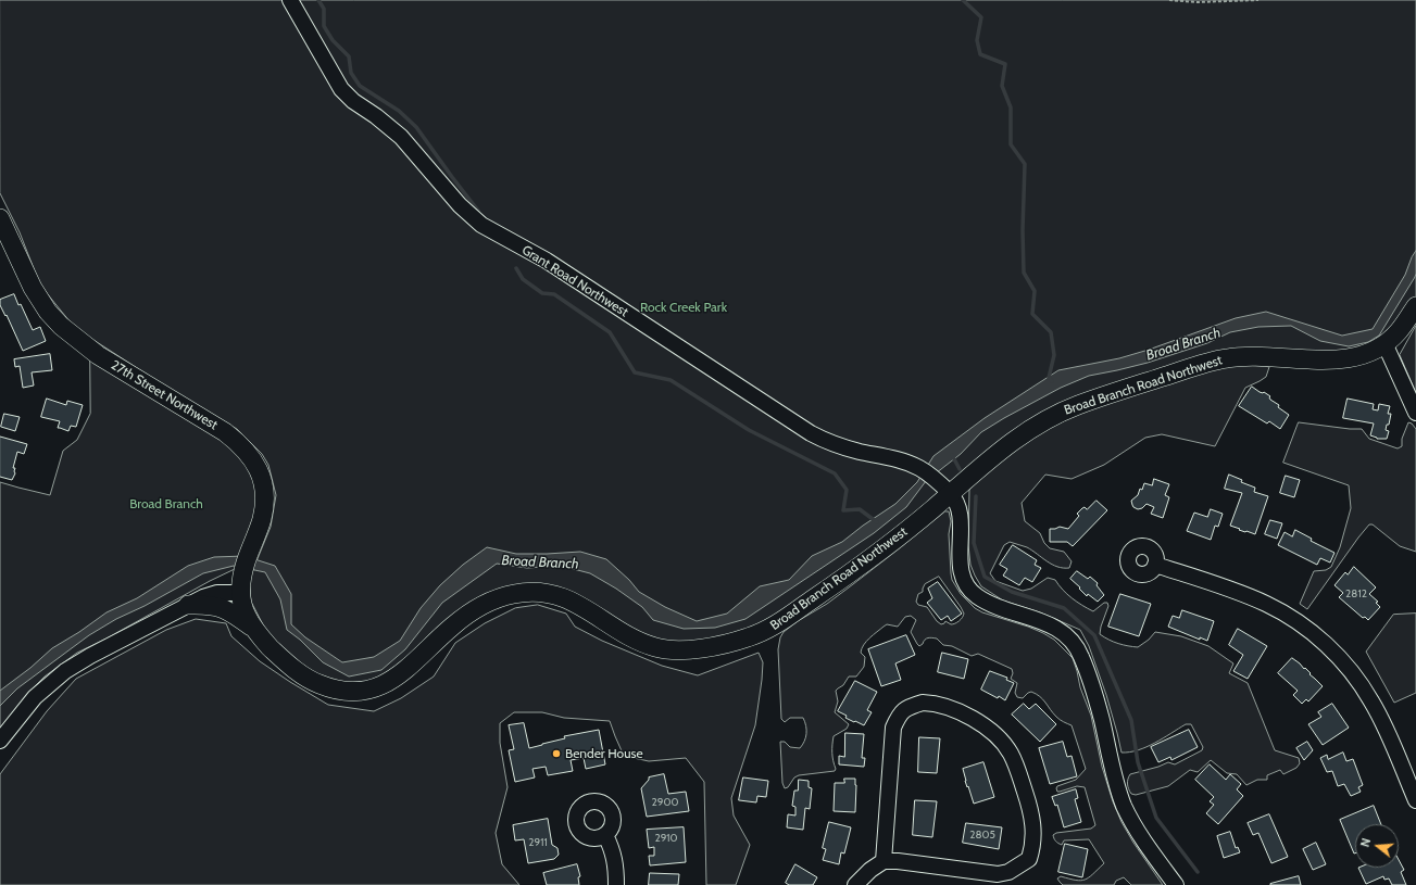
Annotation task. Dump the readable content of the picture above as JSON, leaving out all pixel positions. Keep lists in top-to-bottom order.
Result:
{
  "streets": {
    "main road": ["Broad Branch Road Northwest", "27th Street Northwest"],
    "street": ["Grant Road Northwest"]
  },
  "crossings": [
    ["Grant Road Northwest", "Broad Branch Road Northwest"],
    ["Broad Branch Road Northwest", "27th Street Northwest"]
  ],
  "water": ["Broad Branch"],
  "parks": ["Rock Creek Park", "Broad Branch"],
  "places": ["Bender House"],
  "house_numbers": [
    "2812",
    "2900",
    "2805",
    "2910",
    "2911"
  ],
  "north": "left"
}
